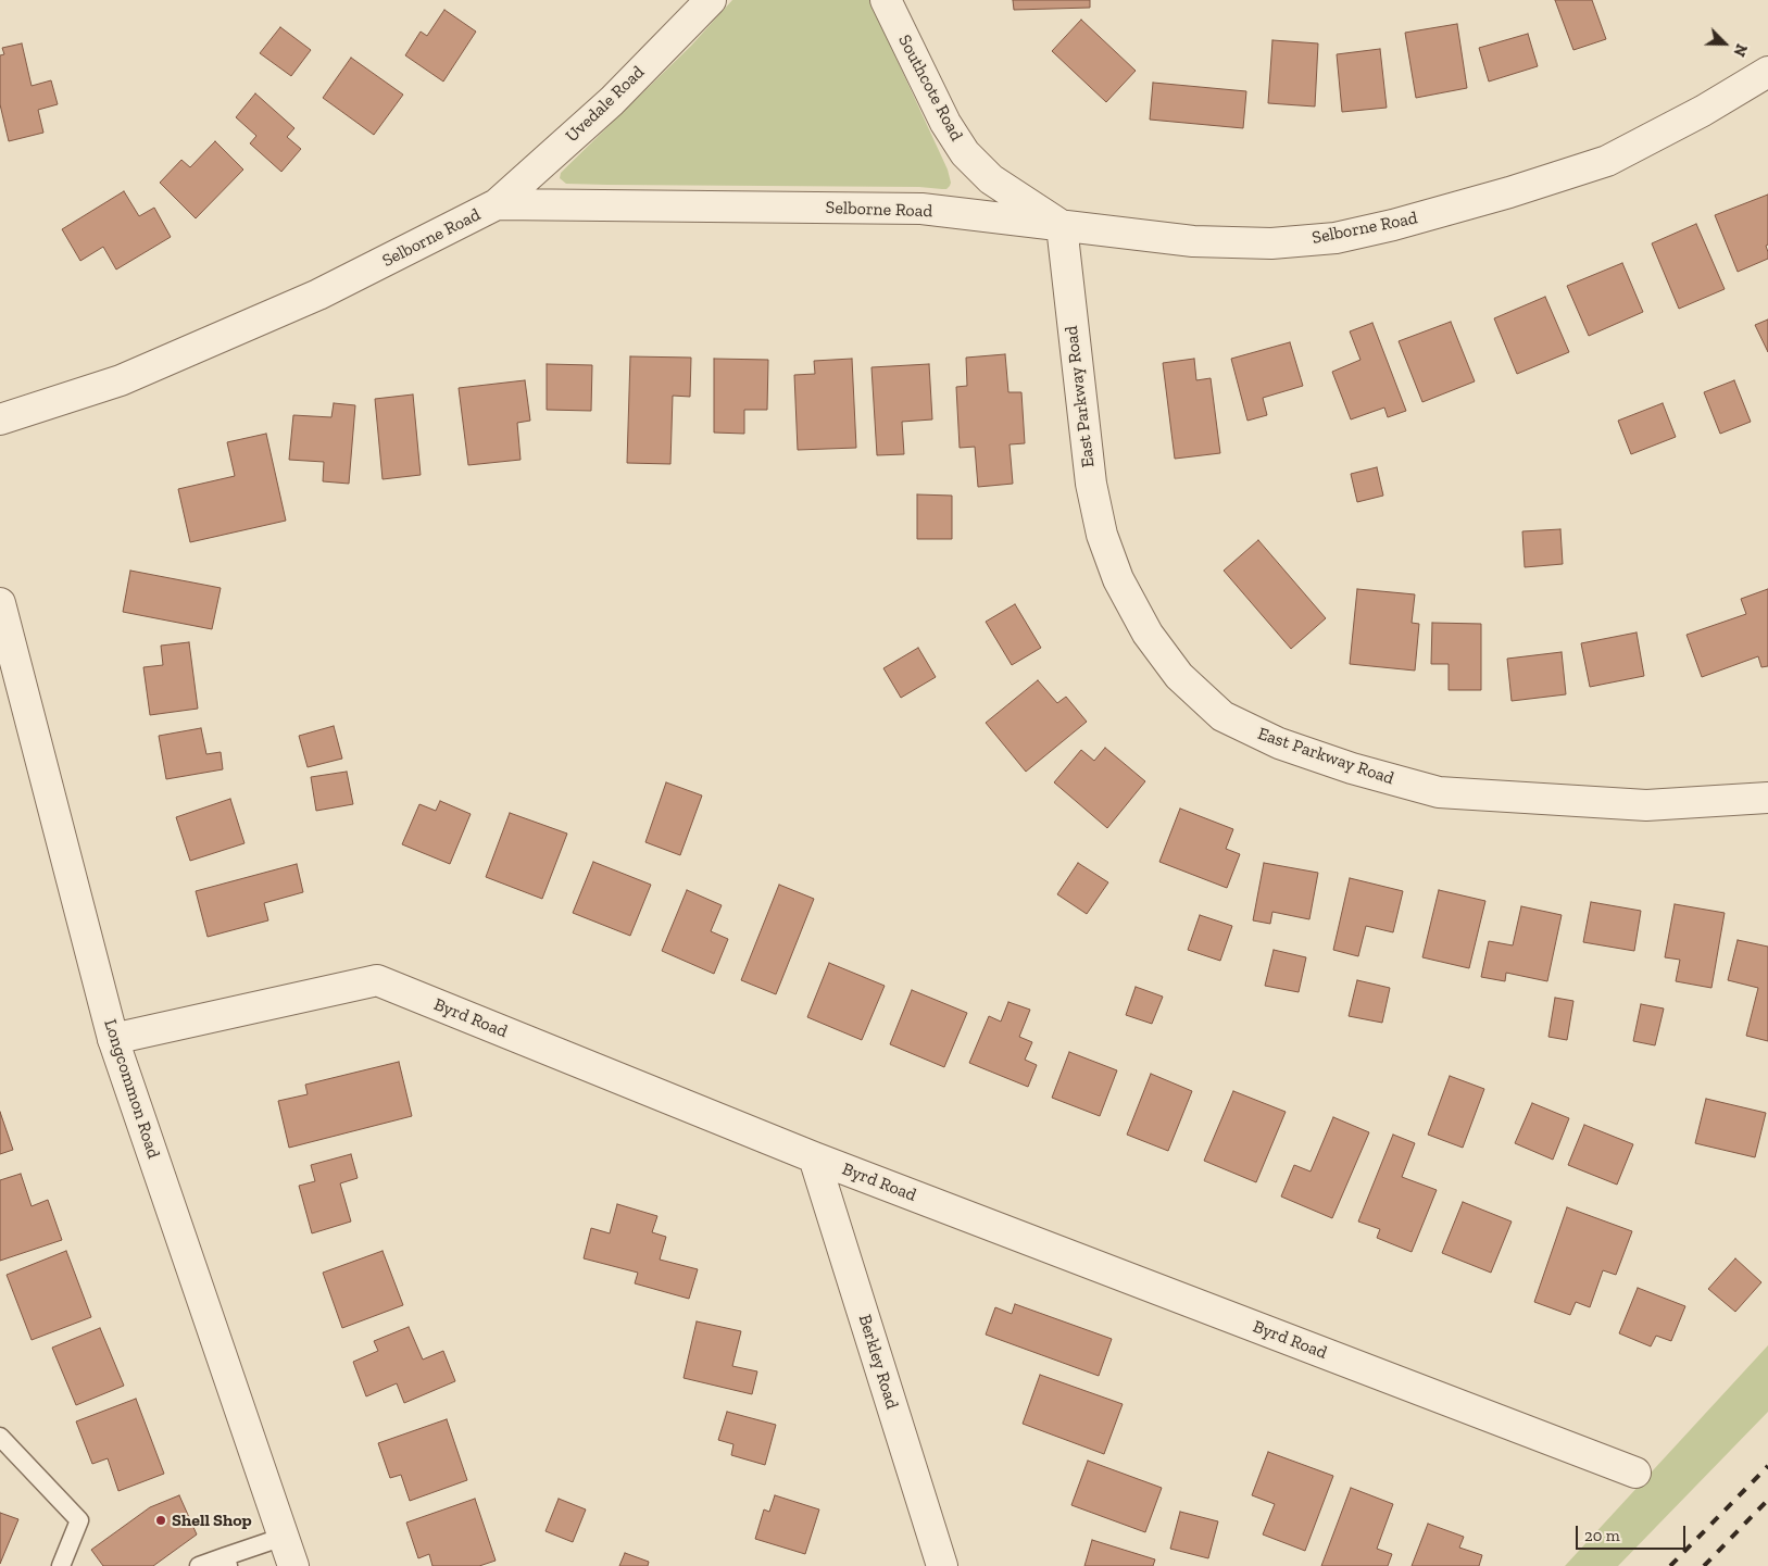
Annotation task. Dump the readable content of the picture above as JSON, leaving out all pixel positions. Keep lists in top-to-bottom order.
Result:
{
  "streets": {
    "street": [
      "Southcote Road",
      "Uvedale Road",
      "Selborne Road",
      "East Parkway Road",
      "Byrd Road",
      "Longcommon Road",
      "Berkley Road"
    ]
  },
  "crossings": [
    ["Southcote Road", "Selborne Road"],
    ["Southcote Road", "East Parkway Road"],
    ["Uvedale Road", "Selborne Road"],
    ["Selborne Road", "East Parkway Road"],
    ["Byrd Road", "Longcommon Road"],
    ["Byrd Road", "Berkley Road"]
  ],
  "places": ["Shell Shop"],
  "scale_bar": "20 m",
  "north": "bottom right"
}
